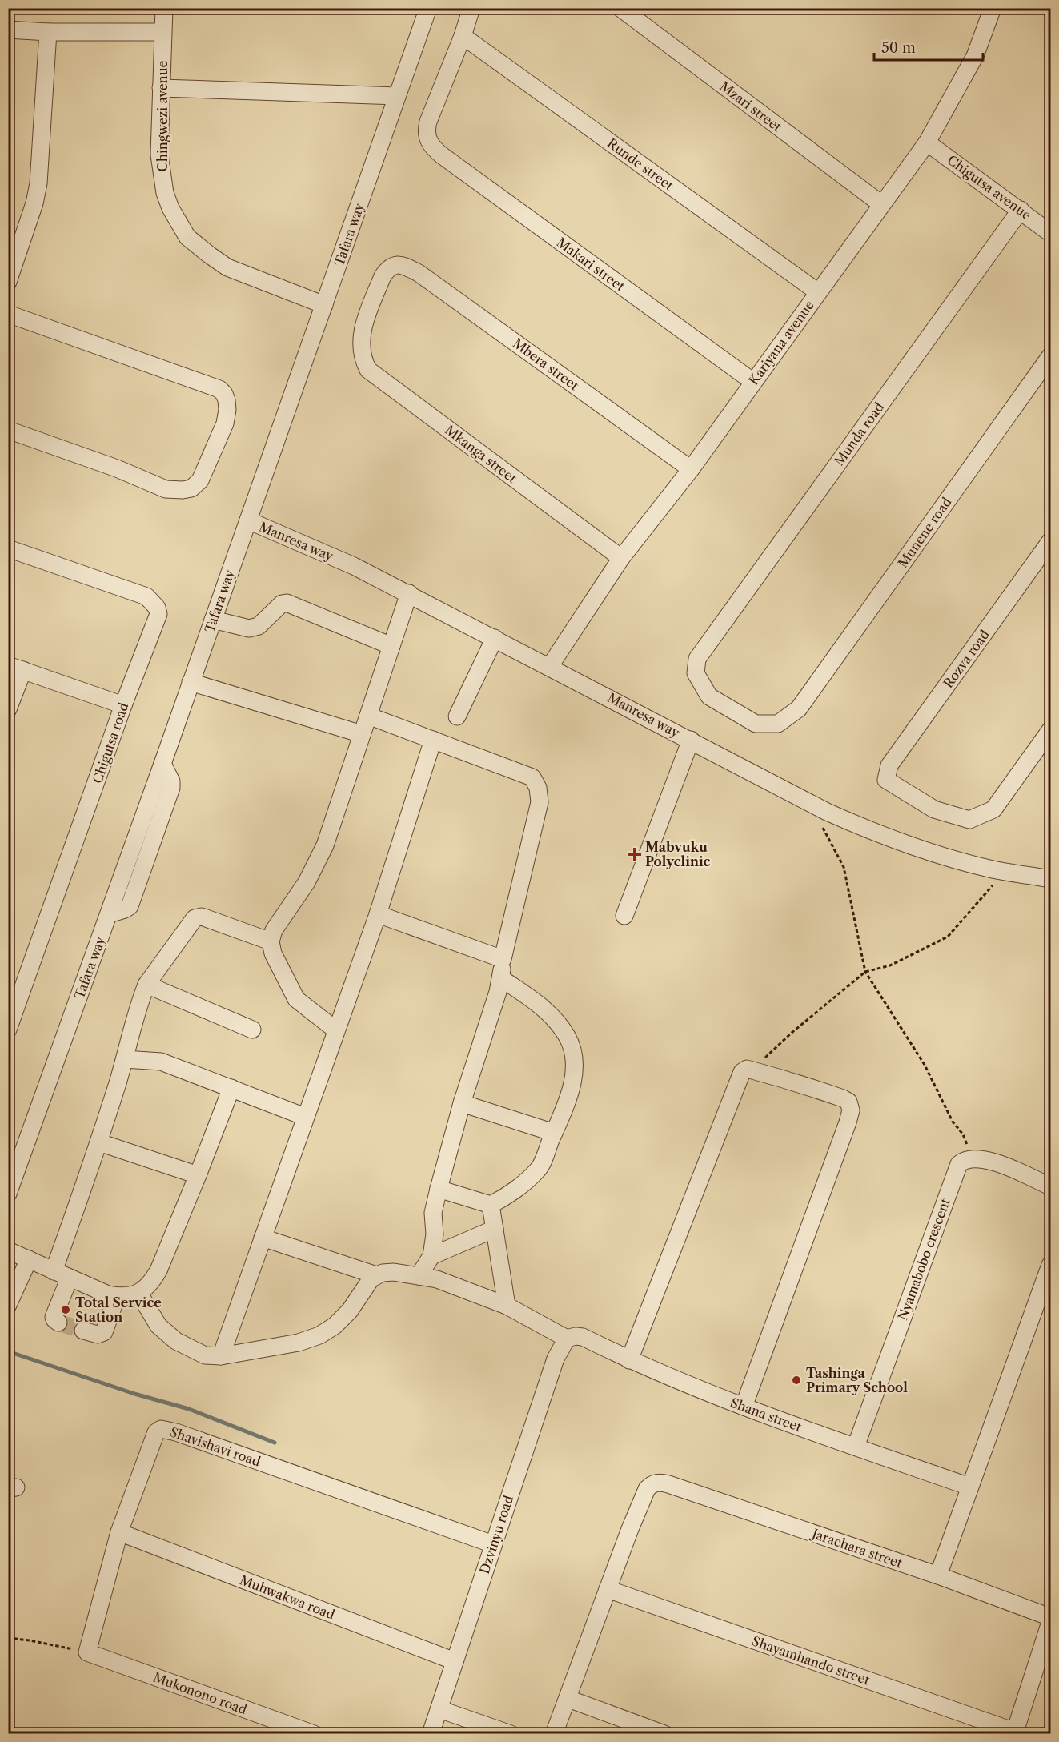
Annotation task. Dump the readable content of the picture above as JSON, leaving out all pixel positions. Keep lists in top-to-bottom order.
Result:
{
  "streets": {
    "street": [
      "Mzari street",
      "Chingwezi avenue",
      "Runde street",
      "Chigutsa avenue",
      "Tafara way",
      "Makari street",
      "Kariyana avenue",
      "Mbera street",
      "Munda road",
      "Mkanga street",
      "Munene road",
      "Manresa way",
      "Rozva road",
      "Chigutsa road",
      "Nyamabobo crescent",
      "Shana street",
      "Shavishavi road",
      "Dzvinyu road",
      "Jarachara street",
      "Muhwakwa road",
      "Shayamhando street",
      "Mukonono road"
    ]
  },
  "crossings": [
    ["Mzari street", "Kariyana avenue"],
    ["Chingwezi avenue", "Tafara way"],
    ["Runde street", "Makari street"],
    ["Runde street", "Kariyana avenue"],
    ["Chigutsa avenue", "Kariyana avenue"],
    ["Chigutsa avenue", "Munda road"],
    ["Tafara way", "Manresa way"],
    ["Makari street", "Kariyana avenue"],
    ["Kariyana avenue", "Mbera street"],
    ["Kariyana avenue", "Mkanga street"],
    ["Kariyana avenue", "Manresa way"],
    ["Mbera street", "Mkanga street"],
    ["Munda road", "Munene road"],
    ["Nyamabobo crescent", "Shana street"],
    ["Shana street", "Dzvinyu road"],
    ["Shavishavi road", "Dzvinyu road"],
    ["Shavishavi road", "Muhwakwa road"],
    ["Shavishavi road", "Mukonono road"],
    ["Dzvinyu road", "Muhwakwa road"],
    ["Jarachara street", "Shayamhando street"]
  ],
  "places": {
    "health": ["Mabvuku Polyclinic"],
    "other": ["Total Service Station", "Tashinga Primary School"]
  },
  "scale_bar": "50 m"
}
